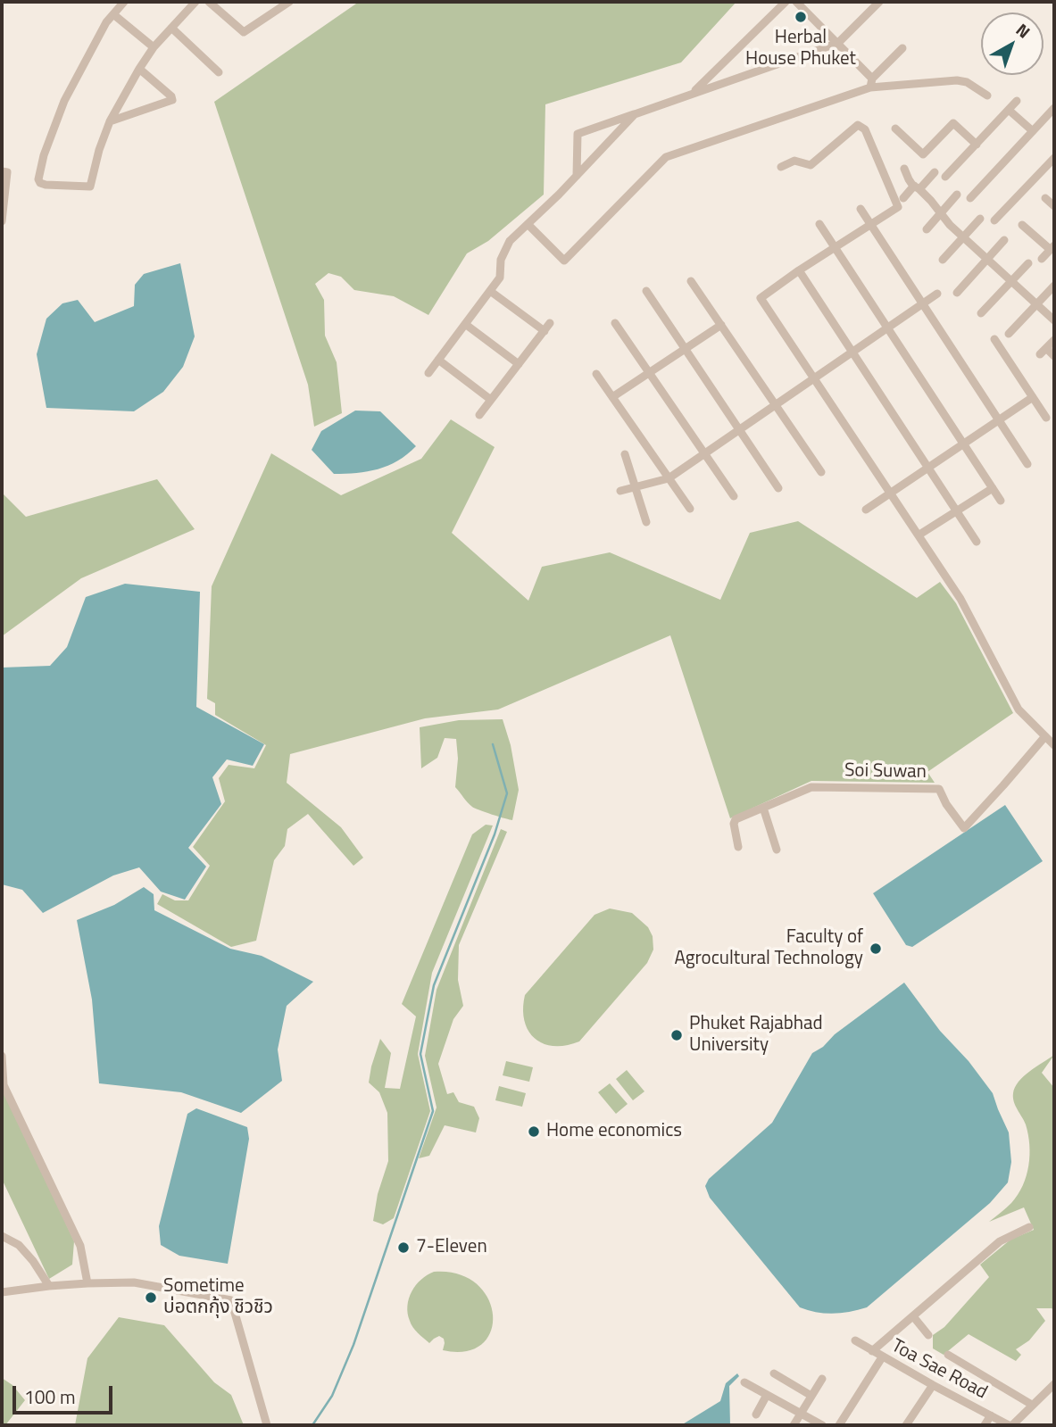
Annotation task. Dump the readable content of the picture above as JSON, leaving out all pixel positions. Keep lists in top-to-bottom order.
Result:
{
  "streets": {
    "street": ["Soi Suwan", "Toa Sae Road"]
  },
  "places": [
    "Herbal House Phuket",
    "Faculty of Agrocultural Technology",
    "Phuket Rajabhad University",
    "Home economics",
    "7-Eleven",
    "Sometime บ่อตกกุ้ง ชิวชิว"
  ],
  "scale_bar": "100 m",
  "north": "top right"
}
